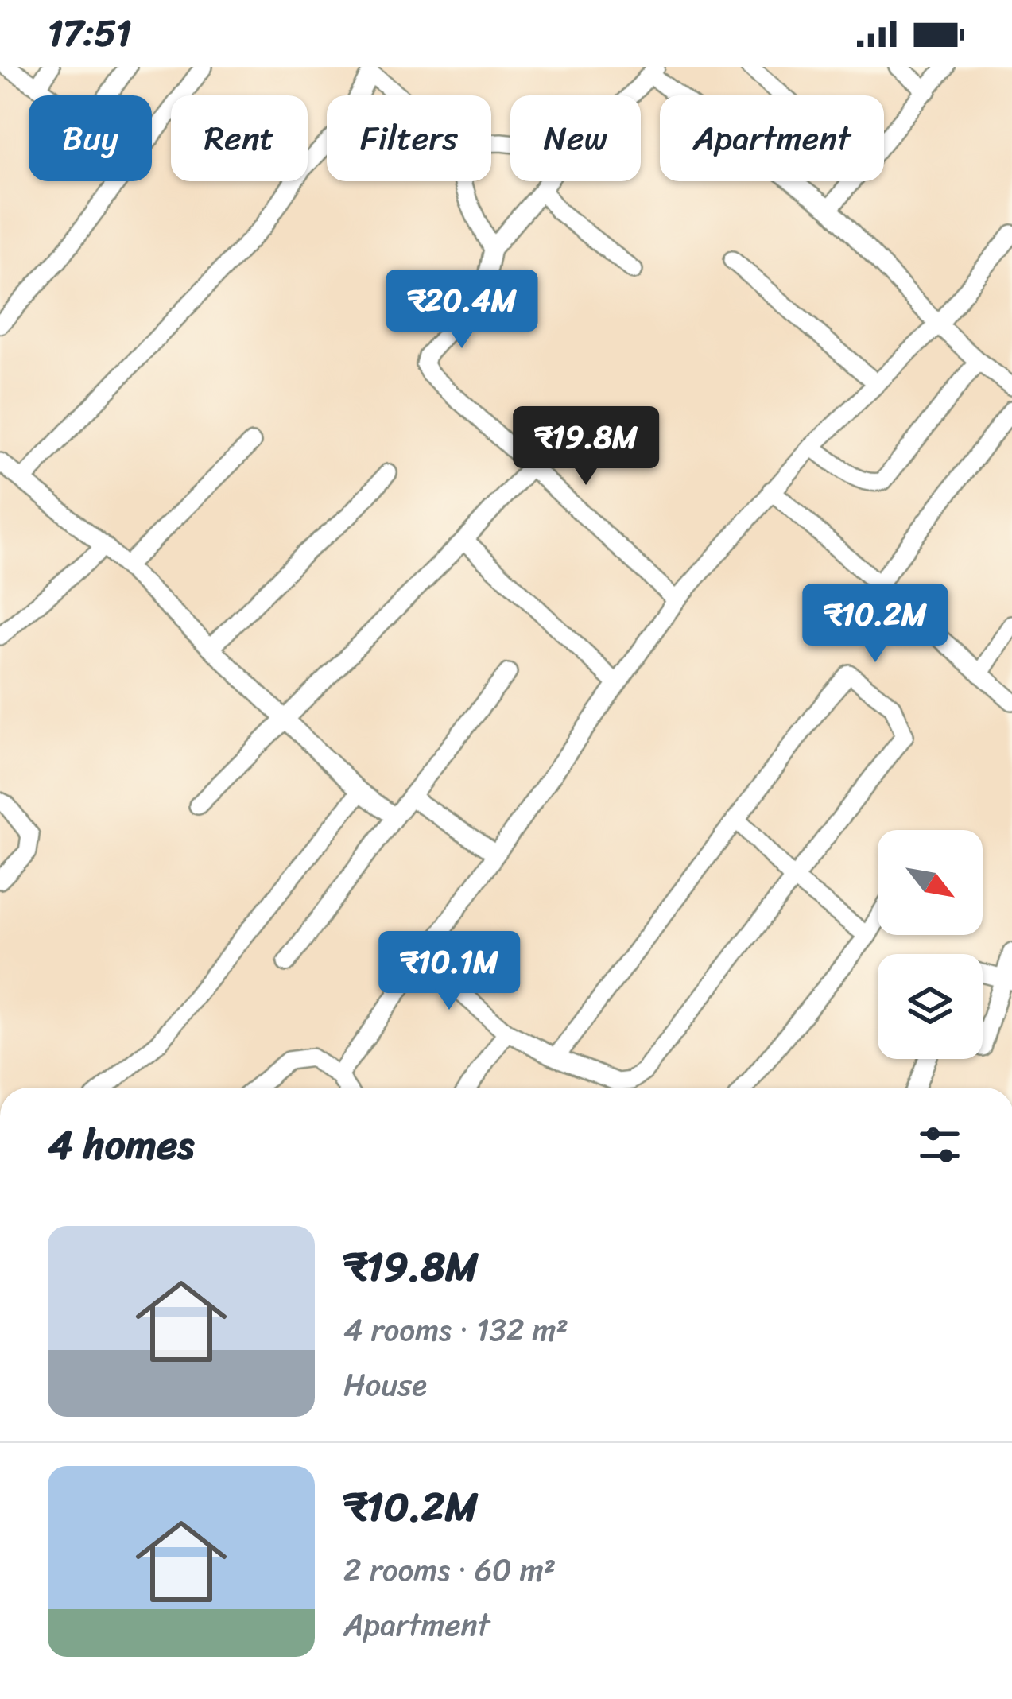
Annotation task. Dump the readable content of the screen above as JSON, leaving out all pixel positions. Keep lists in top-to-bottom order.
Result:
{
  "north": "bottom right",
  "page": {
    "status": "17:51",
    "chip": [
      "Buy",
      "Rent",
      "Filters",
      "New",
      "Apartment"
    ],
    "price": [
      "₹20.4M",
      "₹19.8M",
      "₹10.2M",
      "₹10.1M"
    ],
    "heading": "4 homes",
    "list": [
      {
        "name": "₹19.8M",
        "note": "4 rooms · 132 m² · House"
      },
      {
        "name": "₹10.2M",
        "note": "2 rooms · 60 m² · Apartment"
      }
    ]
  }
}
